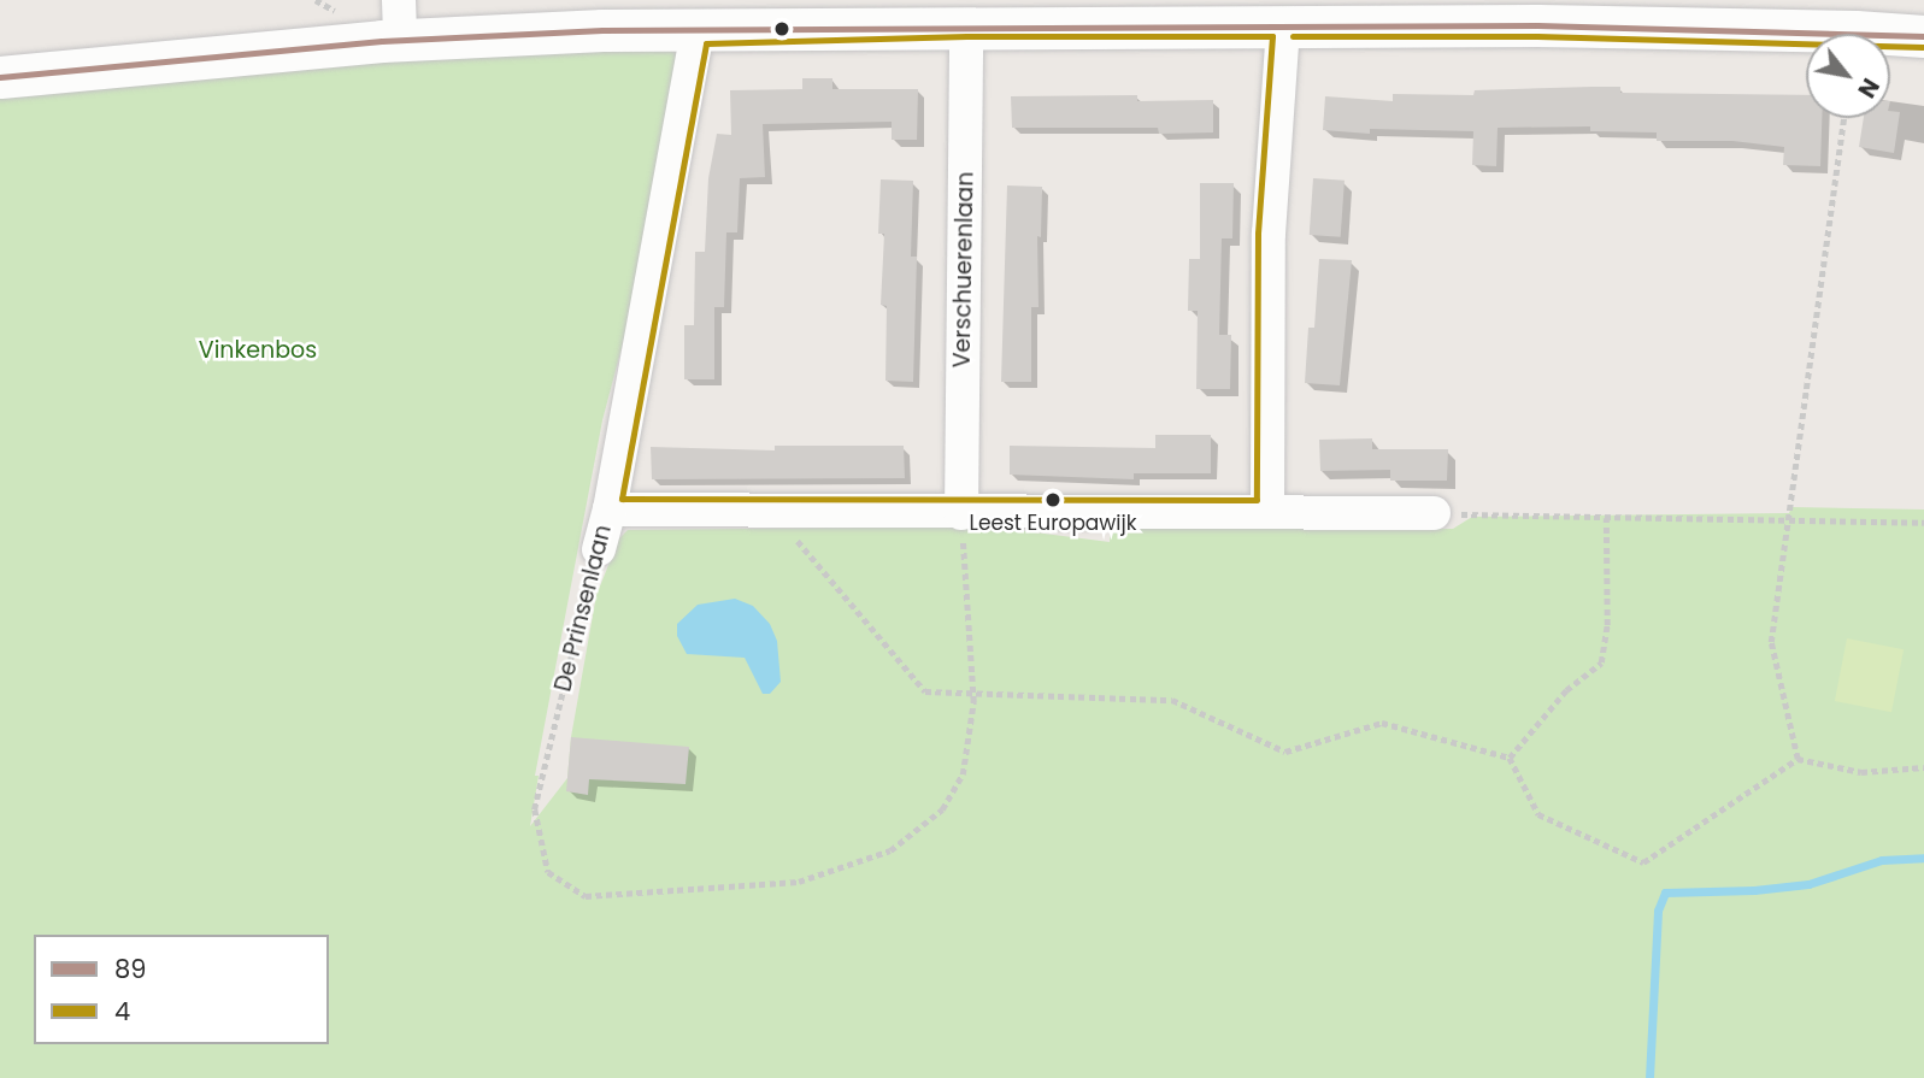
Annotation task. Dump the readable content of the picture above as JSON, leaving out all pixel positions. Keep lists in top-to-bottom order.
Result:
{
  "streets": {
    "street": ["Verschuerenlaan", "De Prinsenlaan"]
  },
  "crossings": [
    ["Verschuerenlaan", "De Prinsenlaan"]
  ],
  "parks": ["Vinkenbos"],
  "places": ["Leest Europawijk"],
  "lines": ["transit line 89", "transit line 4"],
  "legend": ["89", "4"],
  "north": "bottom right"
}
